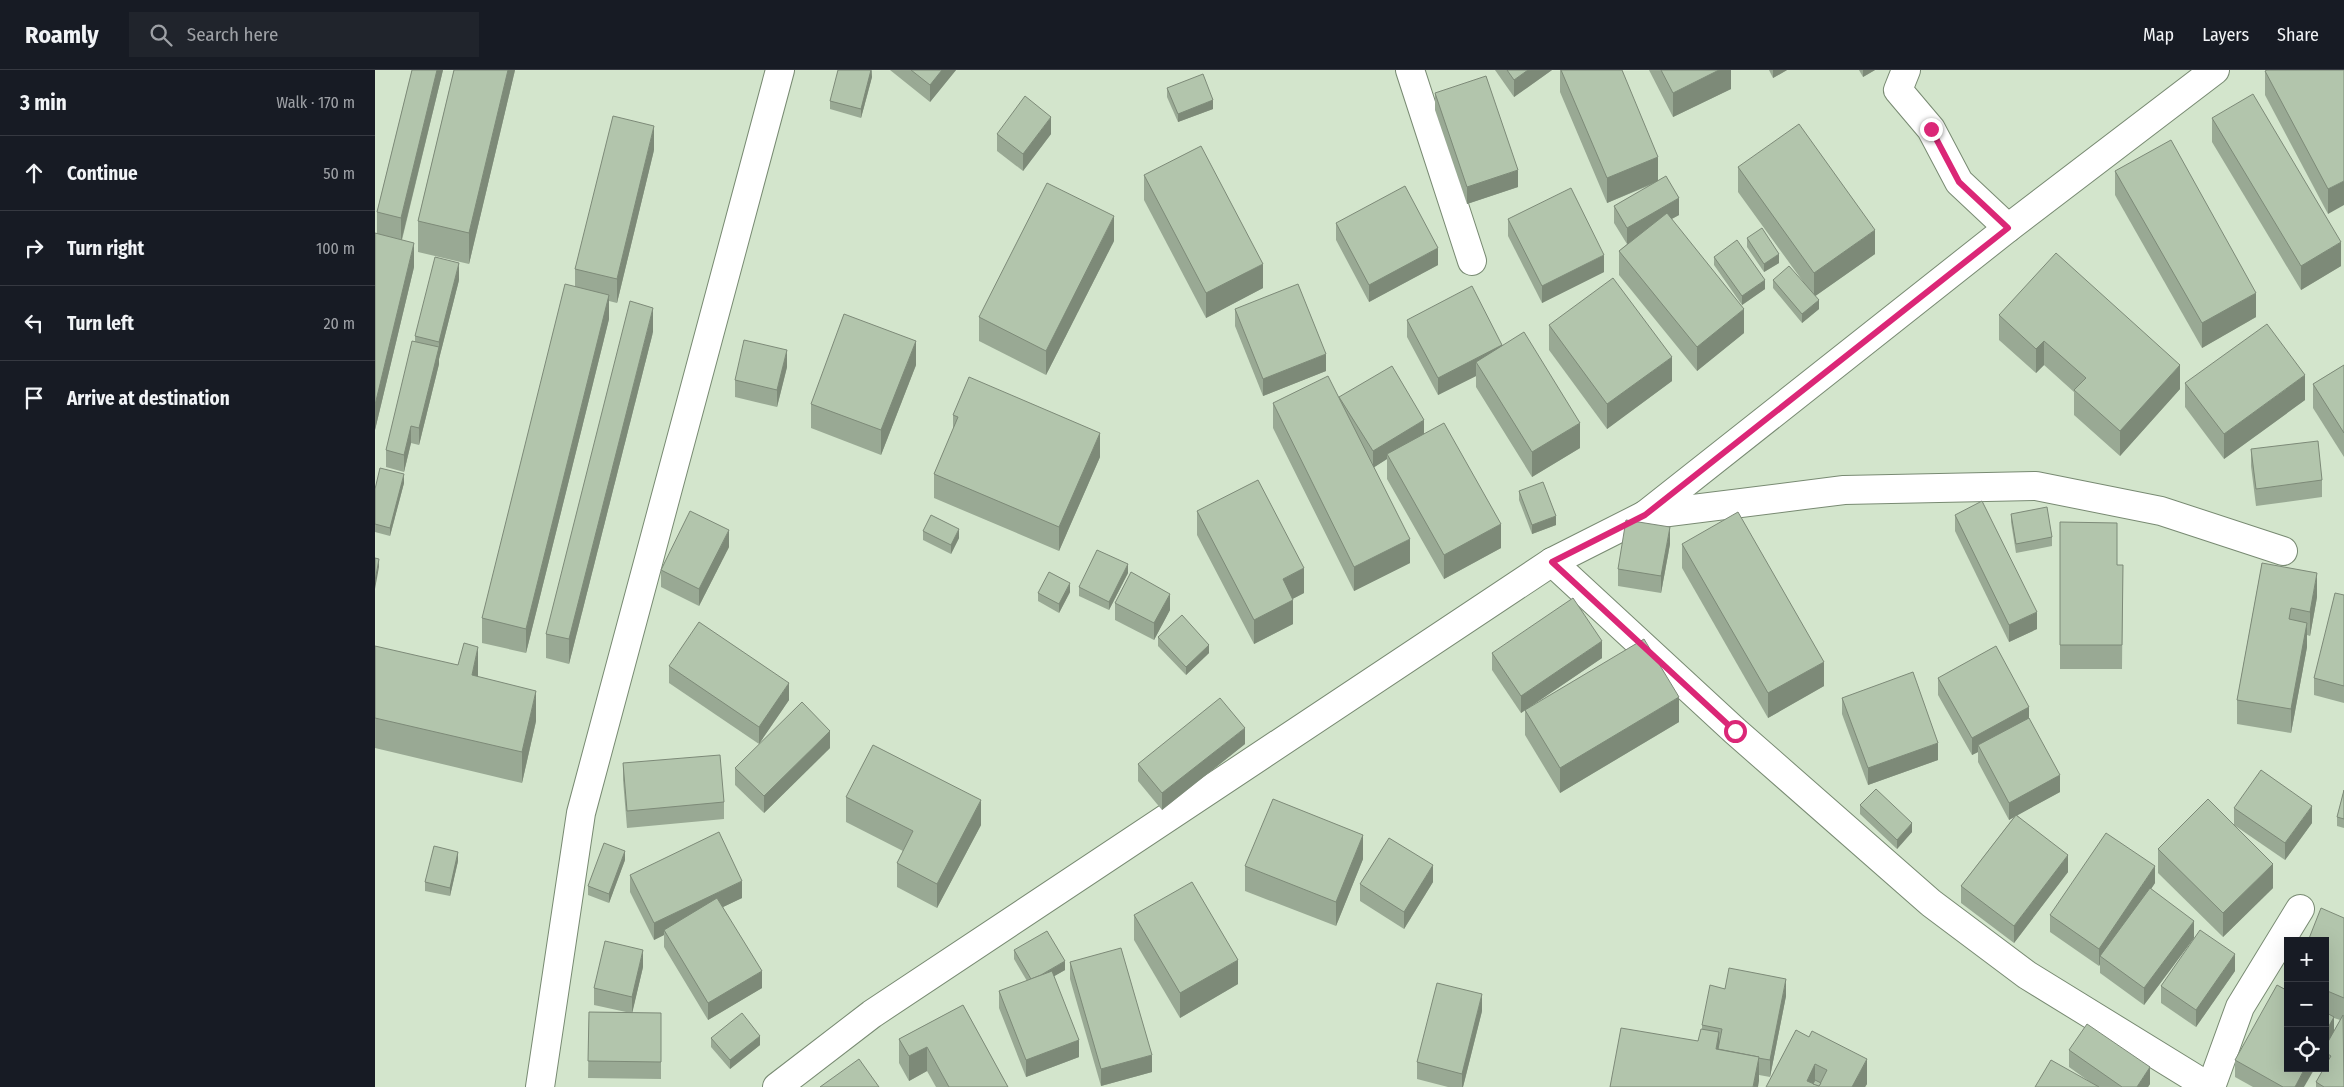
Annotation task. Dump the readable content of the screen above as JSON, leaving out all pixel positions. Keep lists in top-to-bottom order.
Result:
{
  "page": {
    "header": "Roamly",
    "search": "Search here",
    "nav": ["Map", "Layers", "Share"],
    "heading": ["3 min", "Walk · 170 m"],
    "list": [
      ["Continue", "50 m"],
      ["Turn right", "100 m"],
      ["Turn left", "20 m"],
      "Arrive at destination"
    ],
    "map_buttons": ["+", "−"]
  }
}
